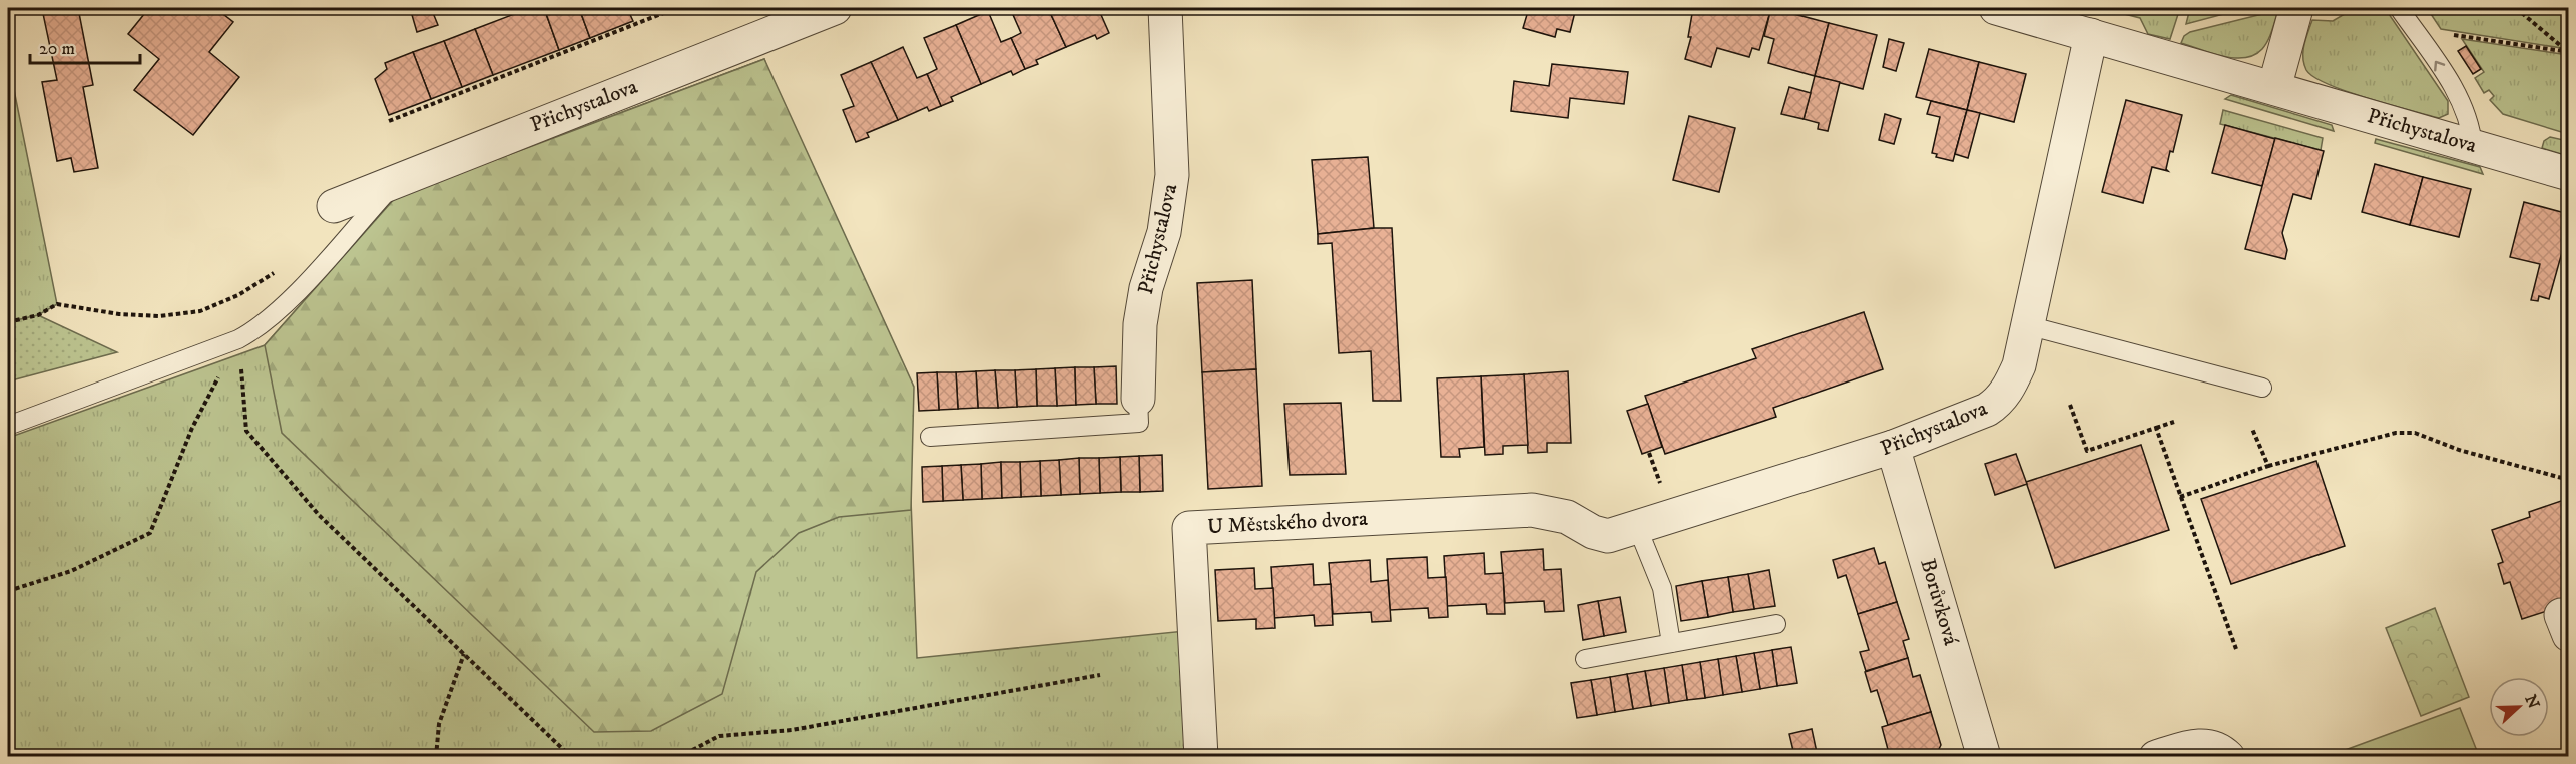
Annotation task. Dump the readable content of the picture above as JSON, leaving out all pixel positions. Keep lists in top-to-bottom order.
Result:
{
  "streets": {
    "street": ["Přichystalova", "U Městského dvora", "Borůvková"]
  },
  "crossings": [
    ["Přichystalova", "U Městského dvora"],
    ["Přichystalova", "Borůvková"]
  ],
  "scale_bar": "20 m",
  "north": "right"
}
